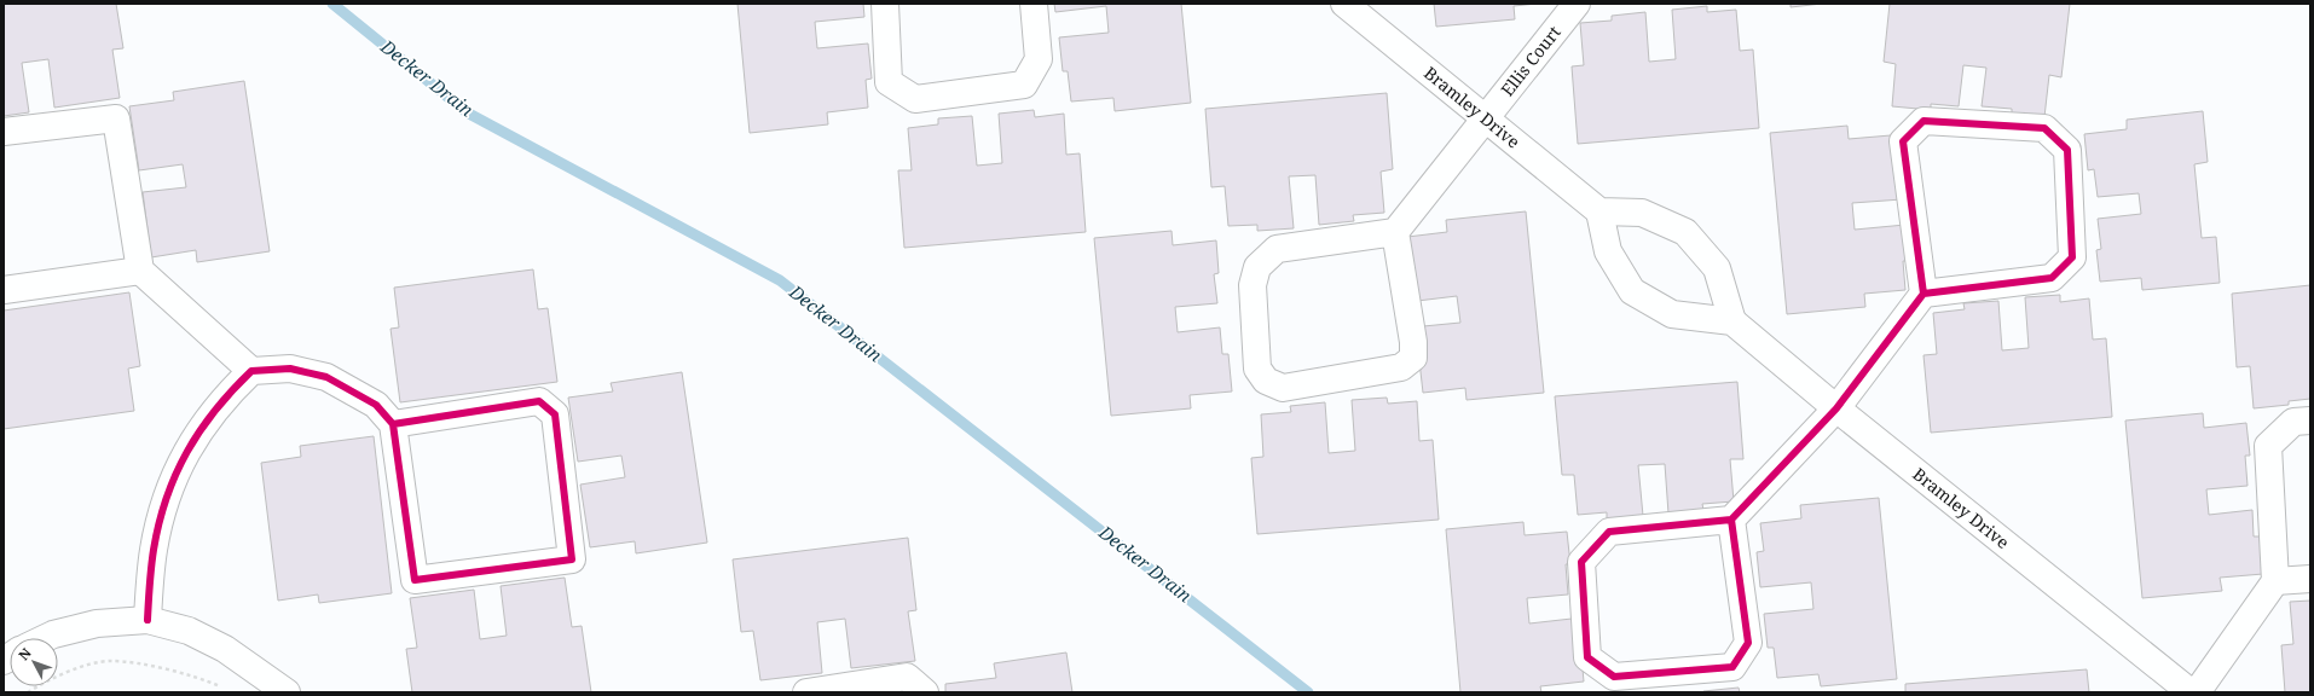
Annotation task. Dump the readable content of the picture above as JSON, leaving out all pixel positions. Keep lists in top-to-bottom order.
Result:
{
  "streets": {
    "street": ["Ellis Court", "Bramley Drive"]
  },
  "crossings": [
    ["Ellis Court", "Bramley Drive"]
  ],
  "water": ["Decker Drain"],
  "north": "top left"
}
